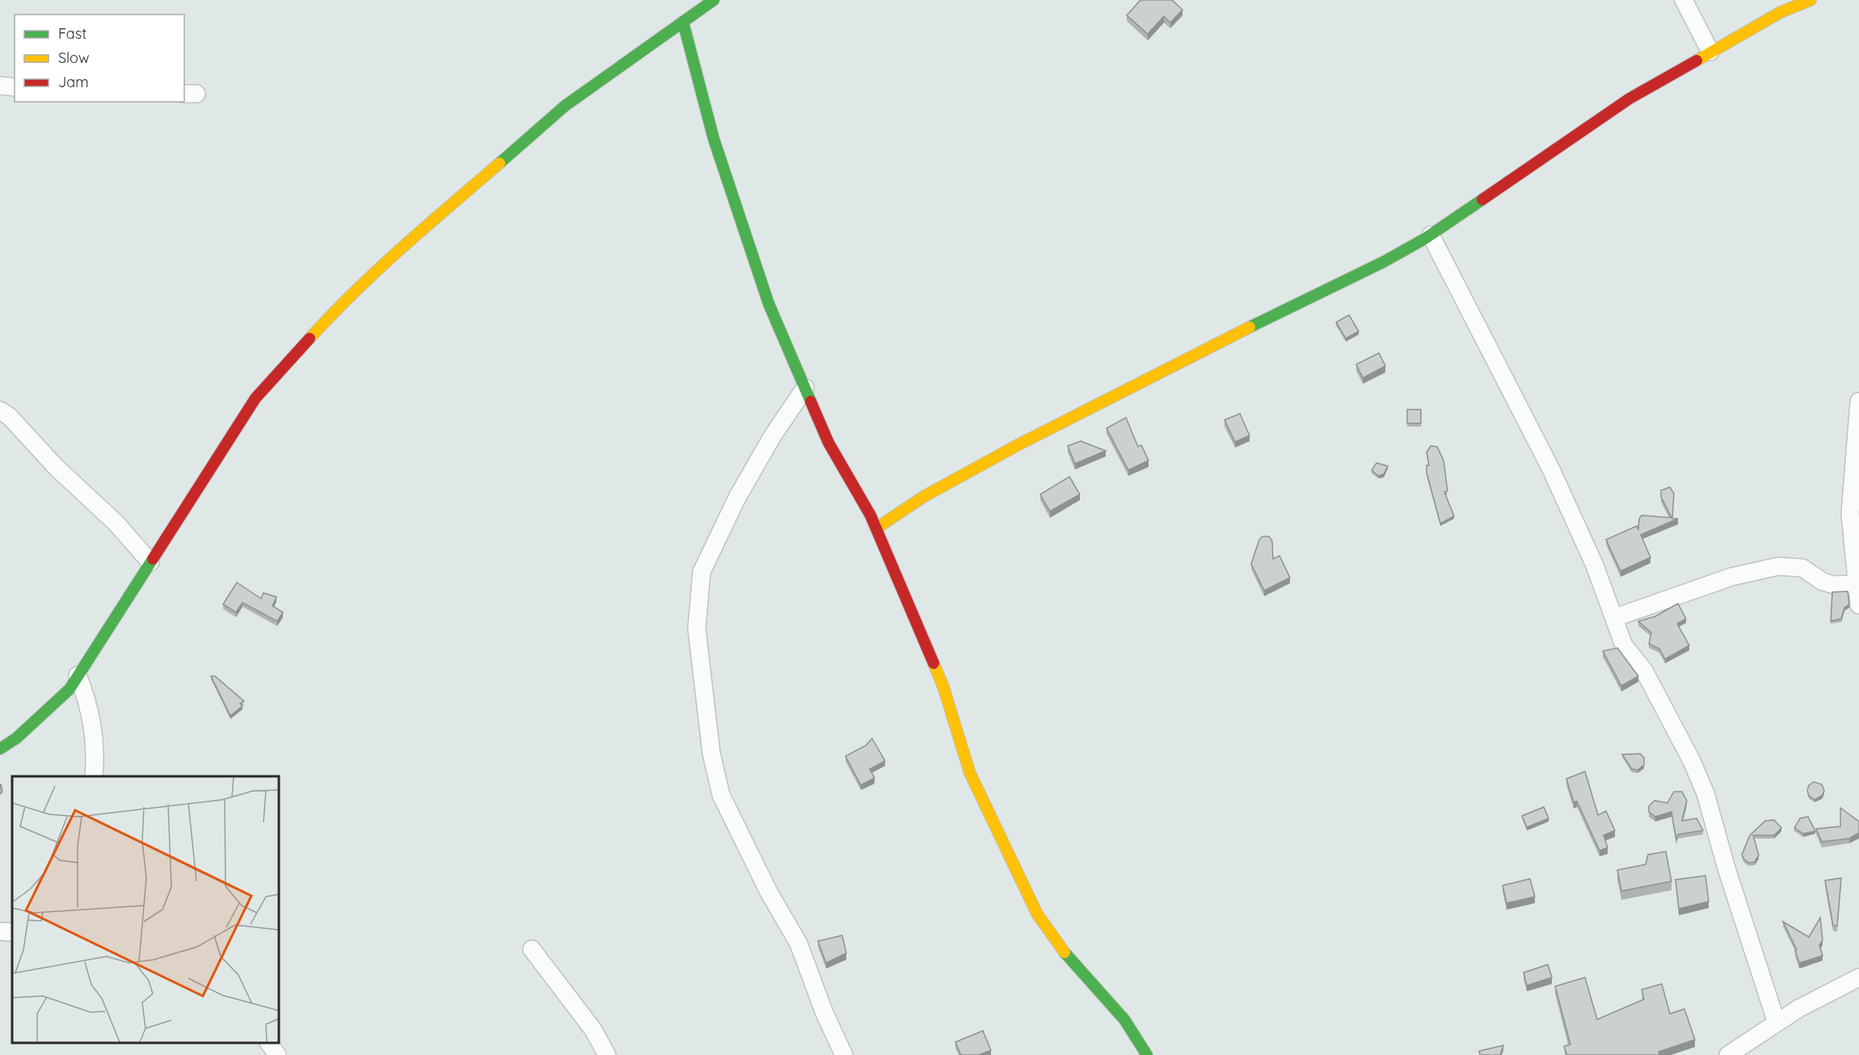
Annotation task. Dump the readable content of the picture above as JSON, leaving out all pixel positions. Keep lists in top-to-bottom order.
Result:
{
  "legend": ["Fast", "Slow", "Jam"]
}
